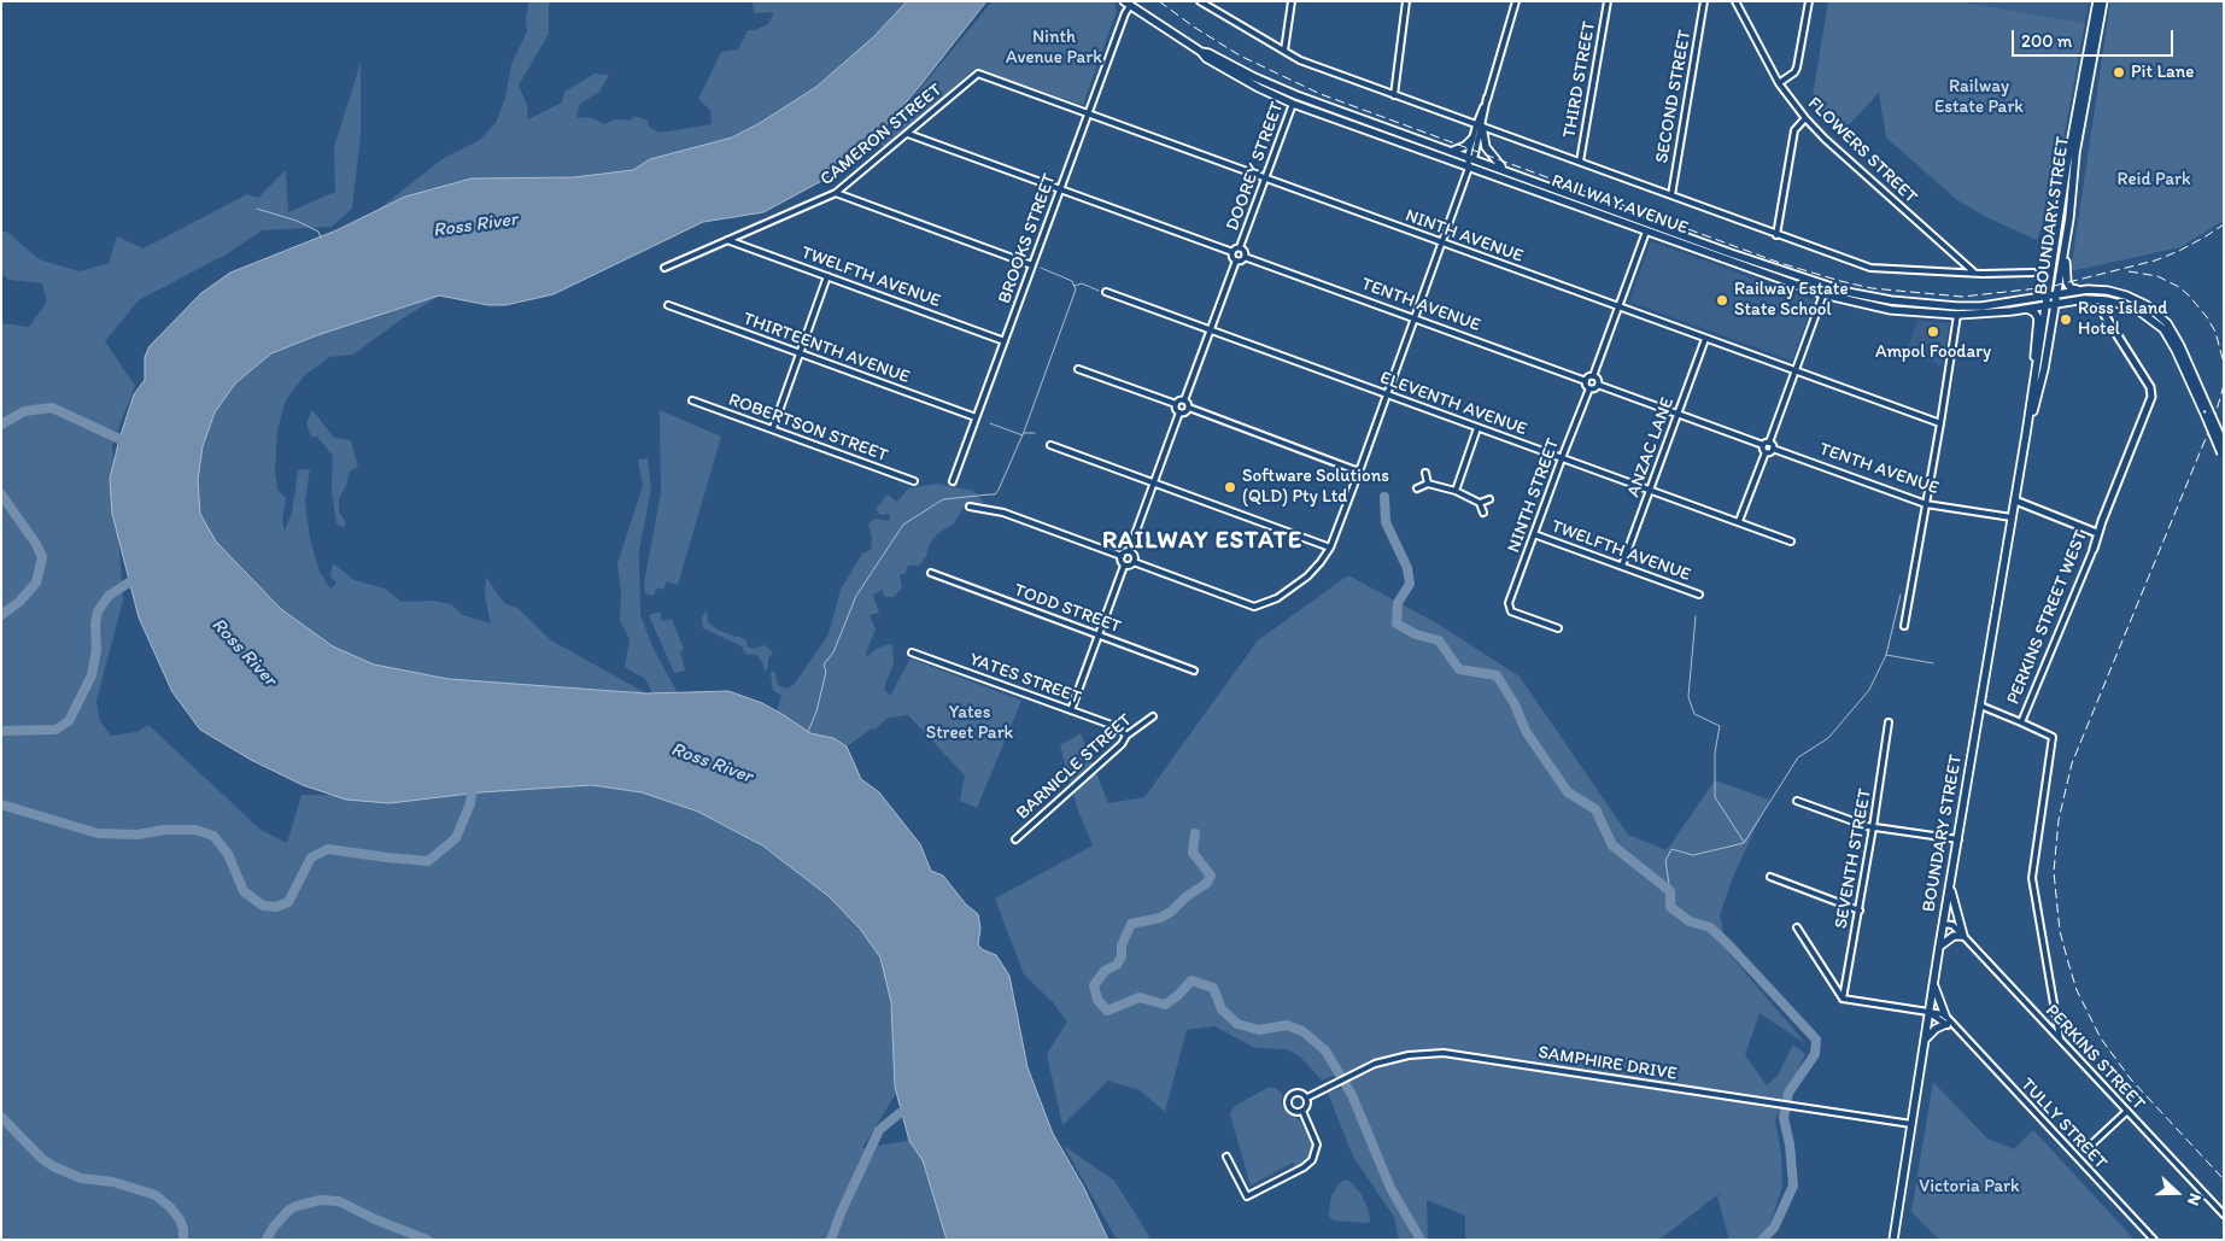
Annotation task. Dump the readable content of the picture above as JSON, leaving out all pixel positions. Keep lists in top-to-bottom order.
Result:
{
  "streets": {
    "main road": ["RAILWAY AVENUE", "BOUNDARY STREET"],
    "street": [
      "THIRD STREET",
      "SECOND STREET",
      "CAMERON STREET",
      "FLOWERS STREET",
      "DOOREY STREET",
      "NINTH AVENUE",
      "BROOKS STREET",
      "TWELFTH AVENUE",
      "TENTH AVENUE",
      "THIRTEENTH AVENUE",
      "ELEVENTH AVENUE",
      "ROBERTSON STREET",
      "ANZAC LANE",
      "NINTH STREET",
      "TODD STREET",
      "PERKINS STREET WEST",
      "YATES STREET",
      "BARNICLE STREET",
      "SEVENTH STREET",
      "PERKINS STREET",
      "SAMPHIRE DRIVE",
      "TULLY STREET"
    ]
  },
  "crossings": [
    ["THIRD STREET", "RAILWAY AVENUE"],
    ["SECOND STREET", "RAILWAY AVENUE"],
    ["CAMERON STREET", "NINTH AVENUE"],
    ["CAMERON STREET", "TWELFTH AVENUE"],
    ["FLOWERS STREET", "RAILWAY AVENUE"],
    ["DOOREY STREET", "RAILWAY AVENUE"],
    ["DOOREY STREET", "NINTH AVENUE"],
    ["DOOREY STREET", "TENTH AVENUE"],
    ["RAILWAY AVENUE", "BOUNDARY STREET"],
    ["RAILWAY AVENUE", "BROOKS STREET"],
    ["BOUNDARY STREET", "TENTH AVENUE"],
    ["BOUNDARY STREET", "PERKINS STREET"],
    ["BOUNDARY STREET", "SAMPHIRE DRIVE"],
    ["BOUNDARY STREET", "TULLY STREET"],
    ["NINTH AVENUE", "BROOKS STREET"],
    ["NINTH AVENUE", "ANZAC LANE"],
    ["BROOKS STREET", "TWELFTH AVENUE"],
    ["BROOKS STREET", "THIRTEENTH AVENUE"],
    ["TWELFTH AVENUE", "ANZAC LANE"],
    ["TWELFTH AVENUE", "NINTH STREET"],
    ["TENTH AVENUE", "NINTH STREET"],
    ["ELEVENTH AVENUE", "ANZAC LANE"],
    ["ELEVENTH AVENUE", "NINTH STREET"],
    ["PERKINS STREET WEST", "PERKINS STREET"],
    ["YATES STREET", "BARNICLE STREET"]
  ],
  "districts": ["RAILWAY ESTATE"],
  "water": ["Ross River"],
  "parks": [
    "Ninth Avenue Park",
    "Railway Estate Park",
    "Reid Park",
    "Yates Street Park",
    "Victoria Park"
  ],
  "places": [
    "Pit Lane",
    "Railway Estate State School",
    "Ross Island Hotel",
    "Ampol Foodary",
    "Software Solutions (QLD) Pty Ltd"
  ],
  "scale_bar": "200 m",
  "north": "right"
}
